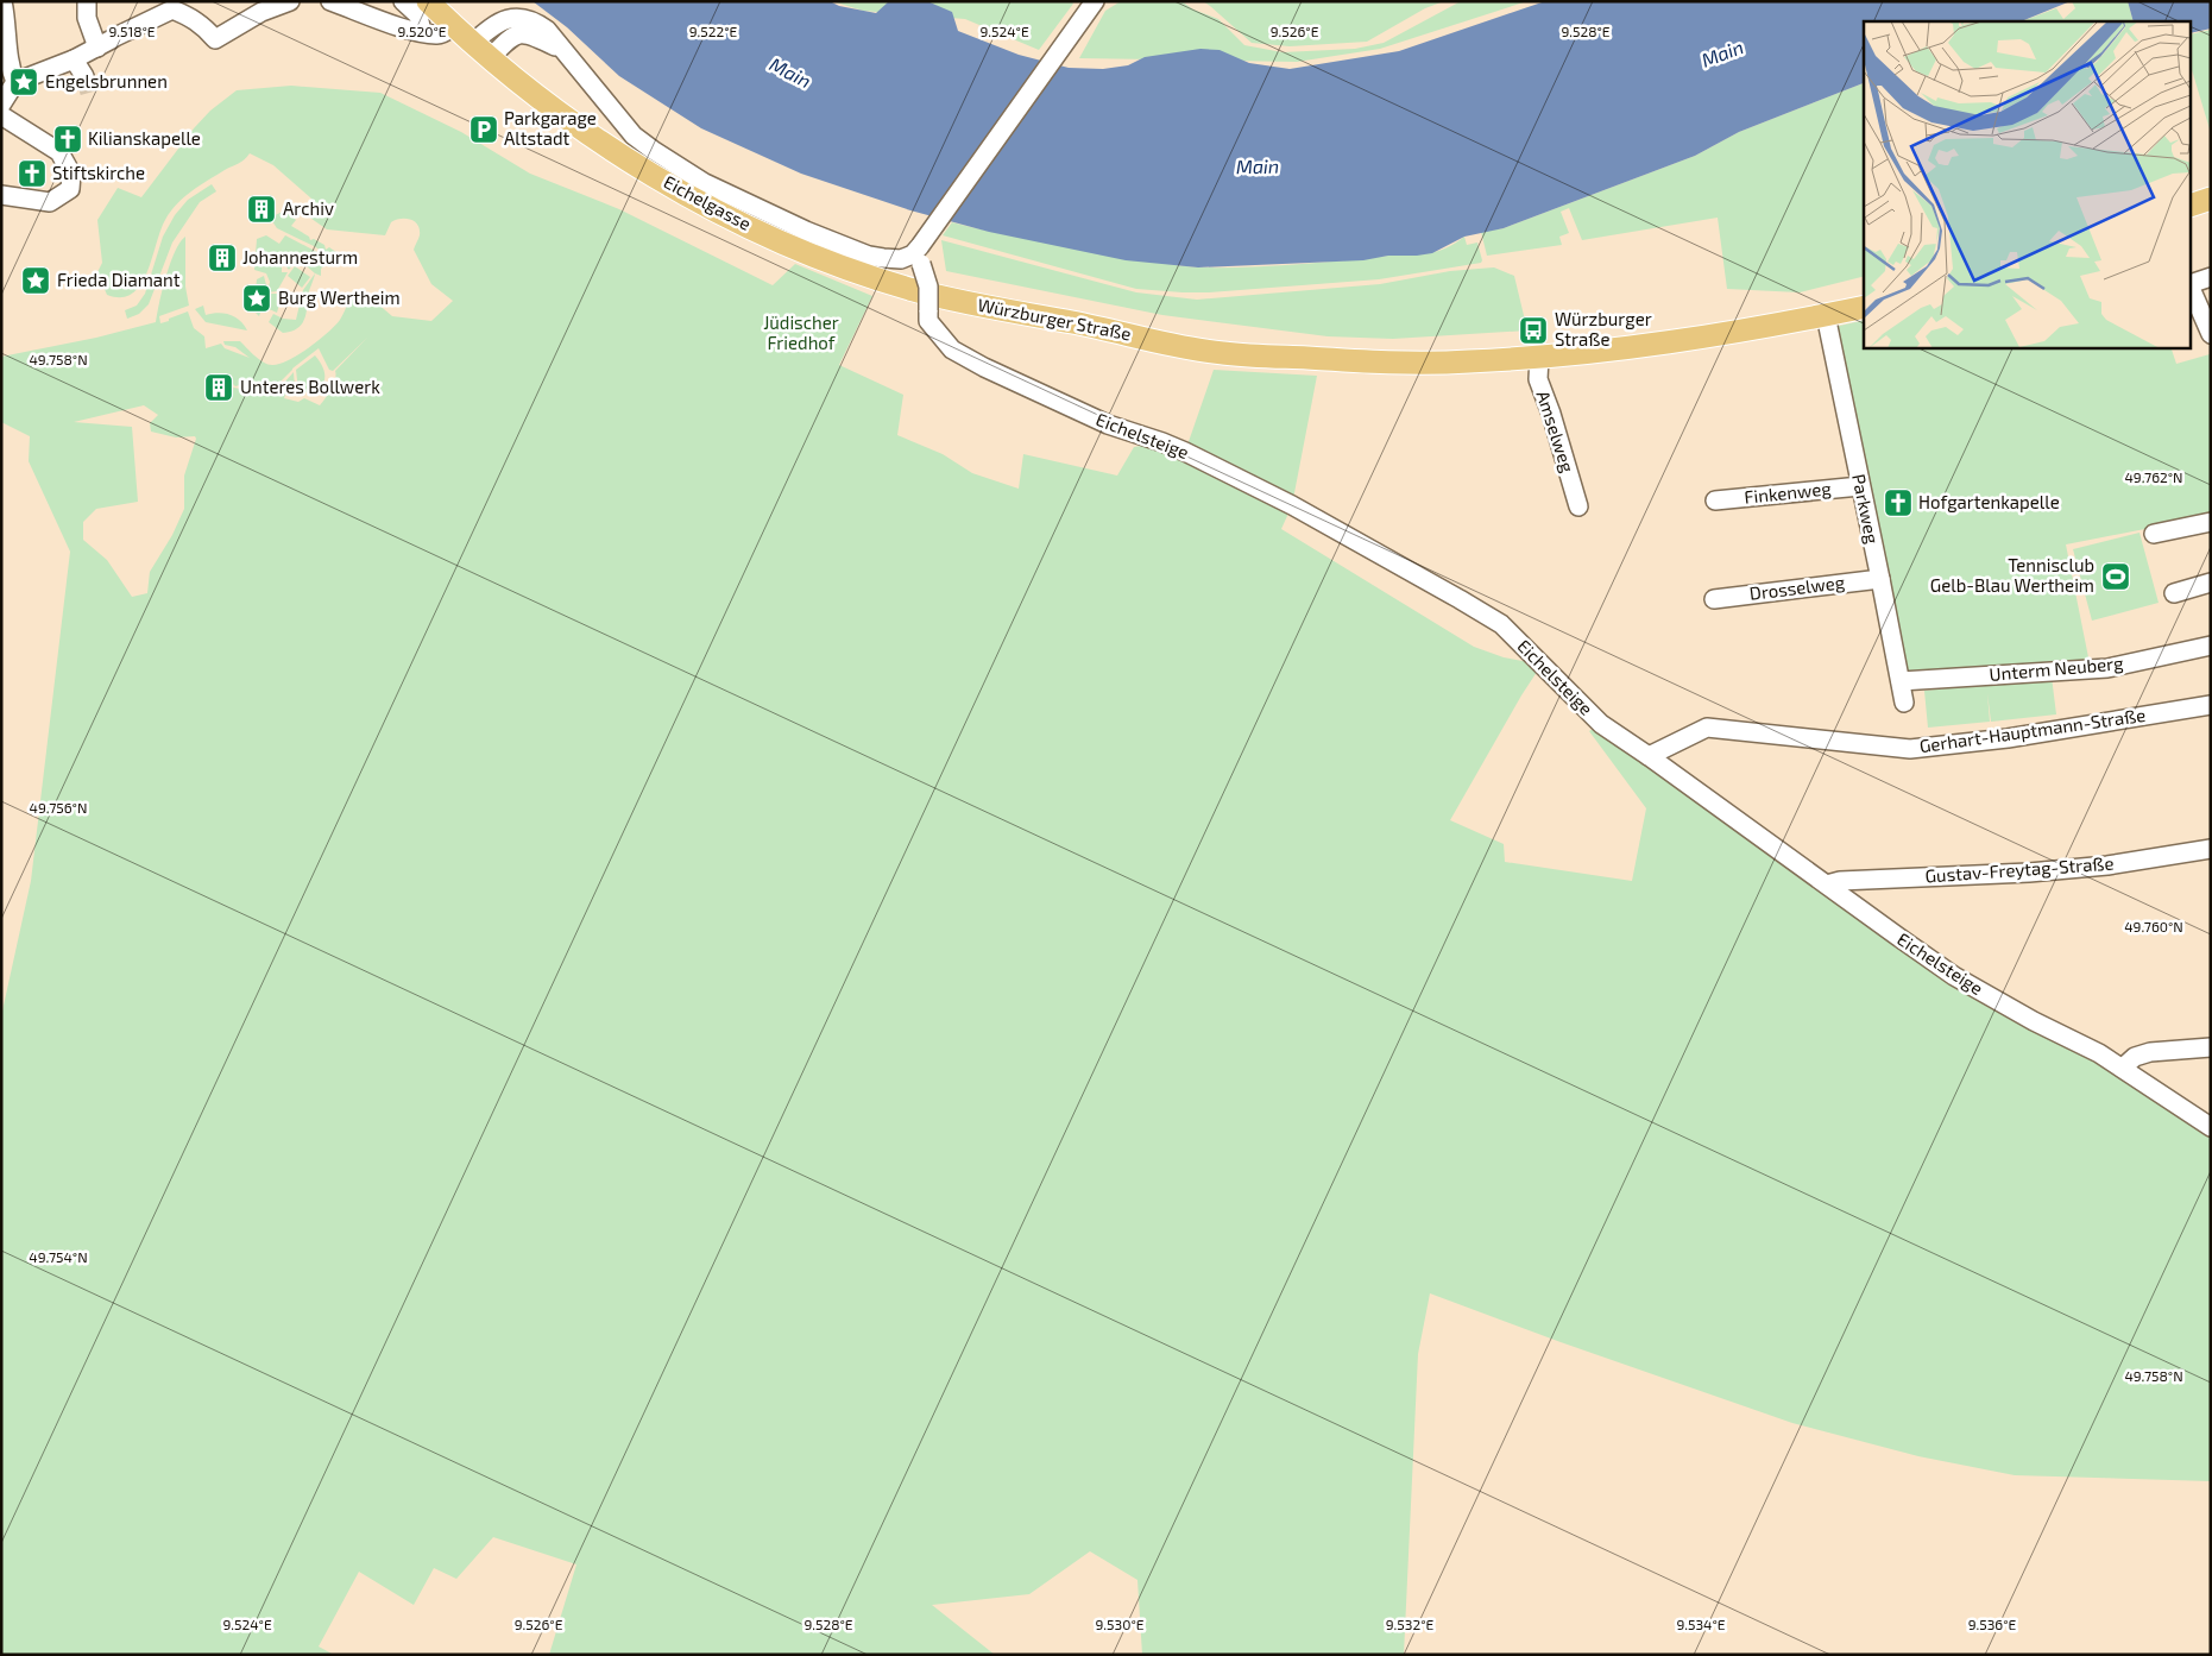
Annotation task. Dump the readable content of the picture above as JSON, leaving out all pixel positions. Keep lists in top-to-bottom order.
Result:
{
  "streets": {
    "main road": ["Eichelgasse", "Würzburger Straße"],
    "street": [
      "Amselweg",
      "Eichelsteige",
      "Finkenweg",
      "Parkweg",
      "Drosselweg",
      "Unterm Neuberg",
      "Gerhart-Hauptmann-Straße",
      "Gustav-Freytag-Straße"
    ]
  },
  "crossings": [
    ["Eichelgasse", "Würzburger Straße"],
    ["Würzburger Straße", "Amselweg"],
    ["Würzburger Straße", "Parkweg"],
    ["Eichelsteige", "Gerhart-Hauptmann-Straße"],
    ["Eichelsteige", "Gustav-Freytag-Straße"],
    ["Finkenweg", "Parkweg"],
    ["Parkweg", "Drosselweg"],
    ["Parkweg", "Unterm Neuberg"]
  ],
  "water": ["Main"],
  "parks": ["Jüdischer Friedhof"],
  "places": {
    "place": ["Engelsbrunnen", "Frieda Diamant", "Burg Wertheim"],
    "parking": ["Parkgarage Altstadt"],
    "church": ["Kilianskapelle", "Stiftskirche", "Hofgartenkapelle"],
    "building": ["Archiv", "Johannesturm", "Unteres Bollwerk"],
    "bus stop": ["Würzburger Straße"],
    "sports": ["Tennisclub Gelb-Blau Wertheim"]
  },
  "coordinates": [
    "9.518°E",
    "9.520°E",
    "9.522°E",
    "9.524°E",
    "9.526°E",
    "9.528°E",
    "49.758°N",
    "49.762°N",
    "49.756°N",
    "49.760°N",
    "49.754°N",
    "9.530°E",
    "9.532°E",
    "9.534°E",
    "9.536°E"
  ]
}
